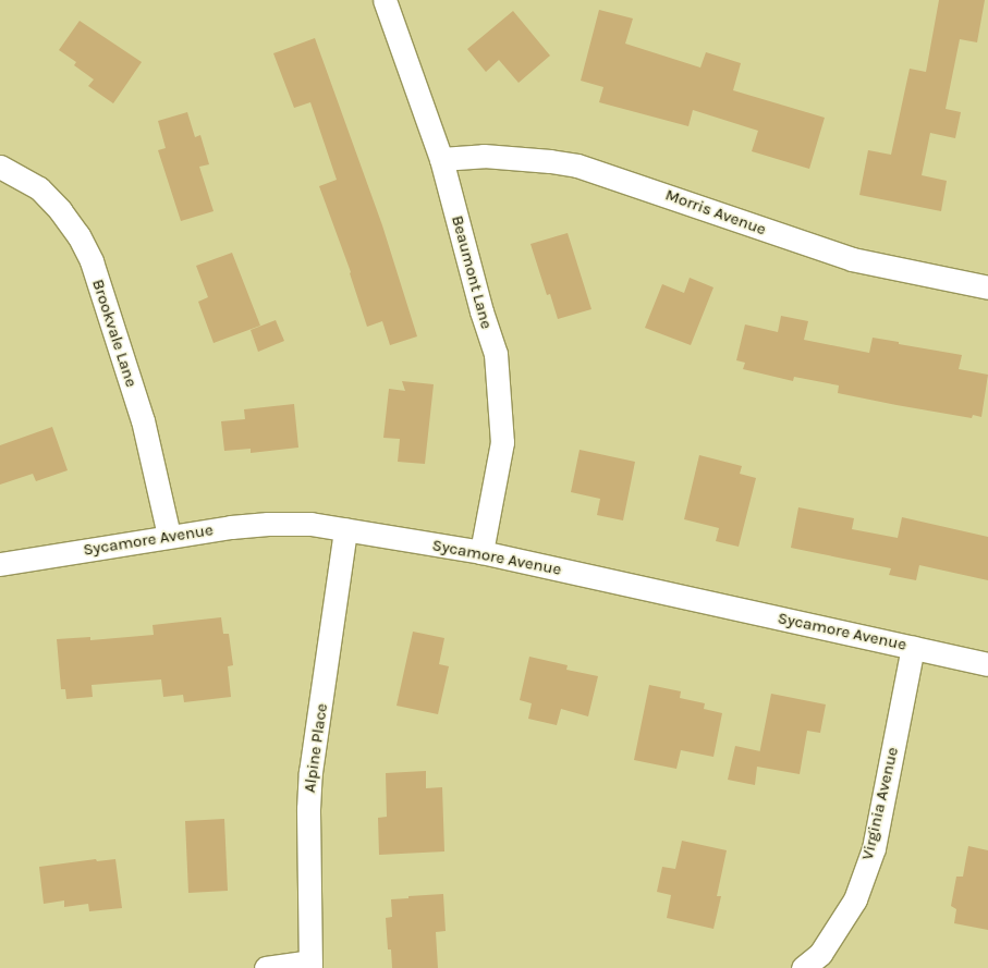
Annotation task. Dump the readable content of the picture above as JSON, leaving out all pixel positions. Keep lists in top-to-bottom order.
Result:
{
  "streets": {
    "street": [
      "Morris Avenue",
      "Beaumont Lane",
      "Brookvale Lane",
      "Sycamore Avenue",
      "Alpine Place",
      "Virginia Avenue"
    ]
  },
  "crossings": [
    ["Morris Avenue", "Beaumont Lane"],
    ["Beaumont Lane", "Sycamore Avenue"],
    ["Brookvale Lane", "Sycamore Avenue"],
    ["Sycamore Avenue", "Alpine Place"],
    ["Sycamore Avenue", "Virginia Avenue"]
  ]
}
